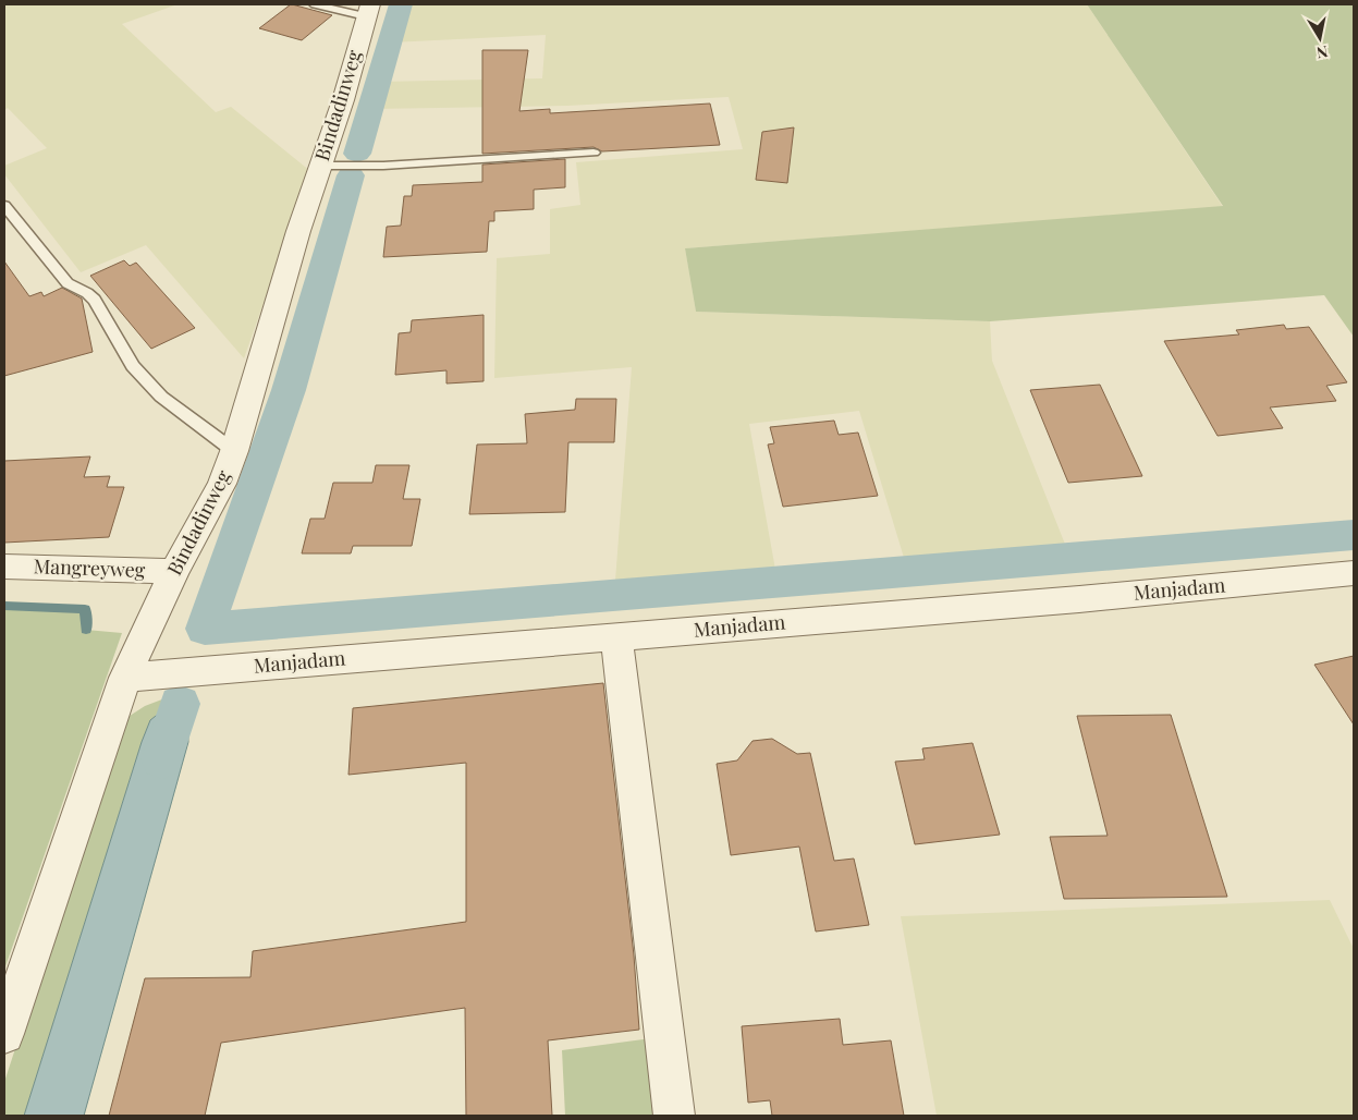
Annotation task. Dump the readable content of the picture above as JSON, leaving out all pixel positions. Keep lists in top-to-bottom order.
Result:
{
  "streets": {
    "street": ["Bindadinweg", "Mangreyweg", "Manjadam"]
  },
  "crossings": [
    ["Bindadinweg", "Mangreyweg"],
    ["Bindadinweg", "Manjadam"]
  ],
  "north": "bottom"
}
